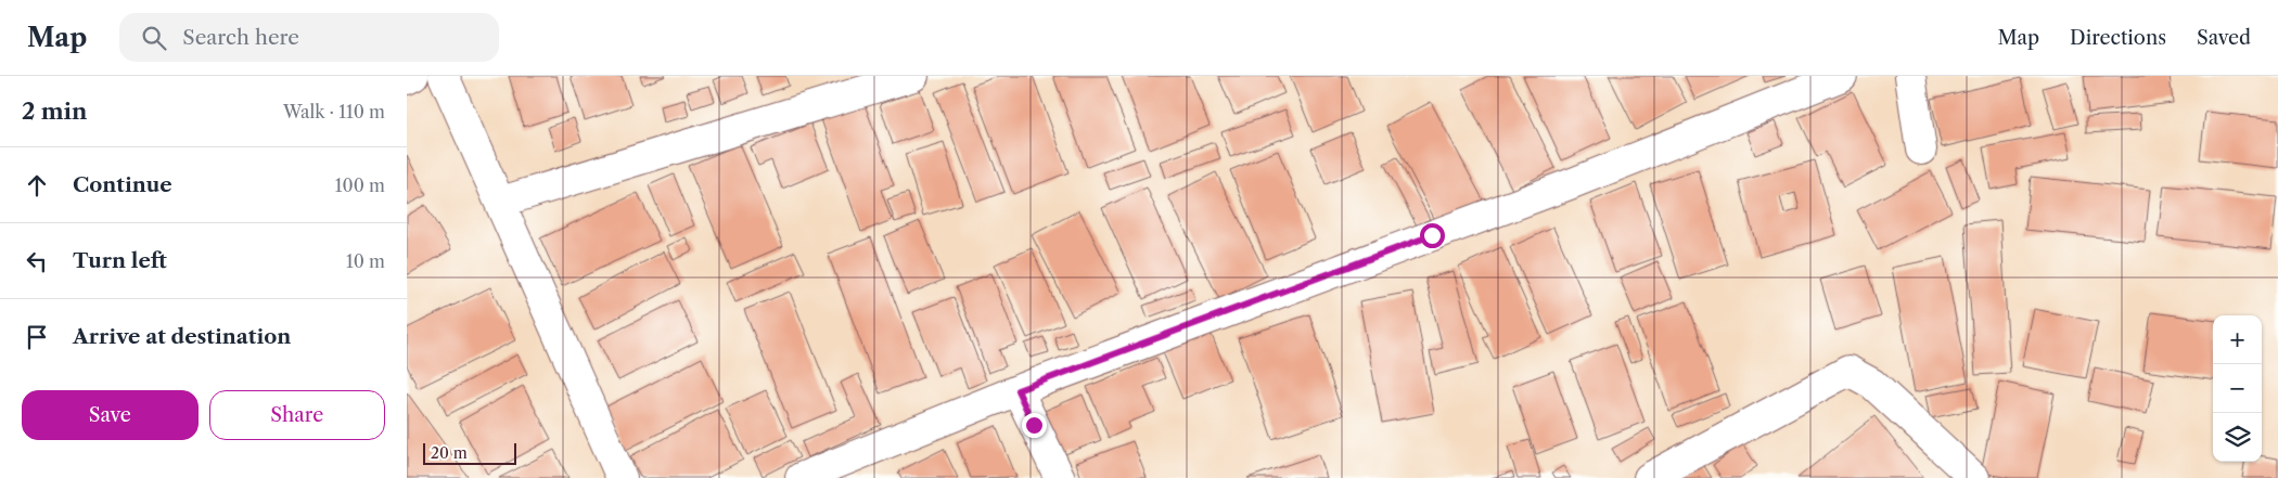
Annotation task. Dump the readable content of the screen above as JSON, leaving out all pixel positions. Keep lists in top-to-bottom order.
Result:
{
  "scale_bar": "20 m",
  "page": {
    "header": "Map",
    "search": "Search here",
    "nav": ["Map", "Directions", "Saved"],
    "heading": ["2 min", "Walk · 110 m"],
    "list": [
      ["Continue", "100 m"],
      ["Turn left", "10 m"],
      "Arrive at destination"
    ],
    "map_buttons": ["+", "−"],
    "buttons": ["Save", "Share"],
    "scale": "20 m"
  }
}
